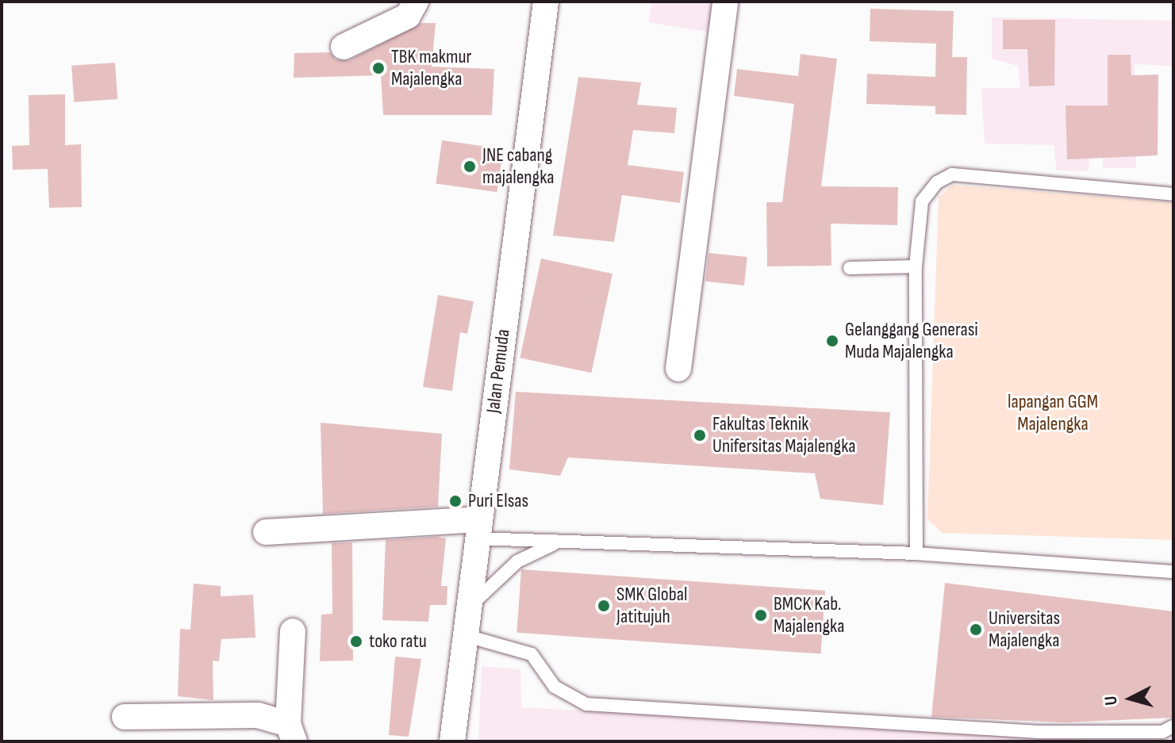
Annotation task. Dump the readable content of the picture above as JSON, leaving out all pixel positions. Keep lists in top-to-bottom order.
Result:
{
  "streets": {
    "street": ["Jalan Pemuda"]
  },
  "parks": ["lapangan GGM Majalengka"],
  "places": [
    "TBK makmur Majalengka",
    "JNE cabang majalengka",
    "Gelanggang Generasi Muda Majalengka",
    "Fakultas Teknik Unifersitas Majalengka",
    "Puri Elsas",
    "SMK Global Jatitujuh",
    "BMCK Kab. Majalengka",
    "Universitas Majalengka",
    "toko ratu"
  ],
  "north": "left"
}
